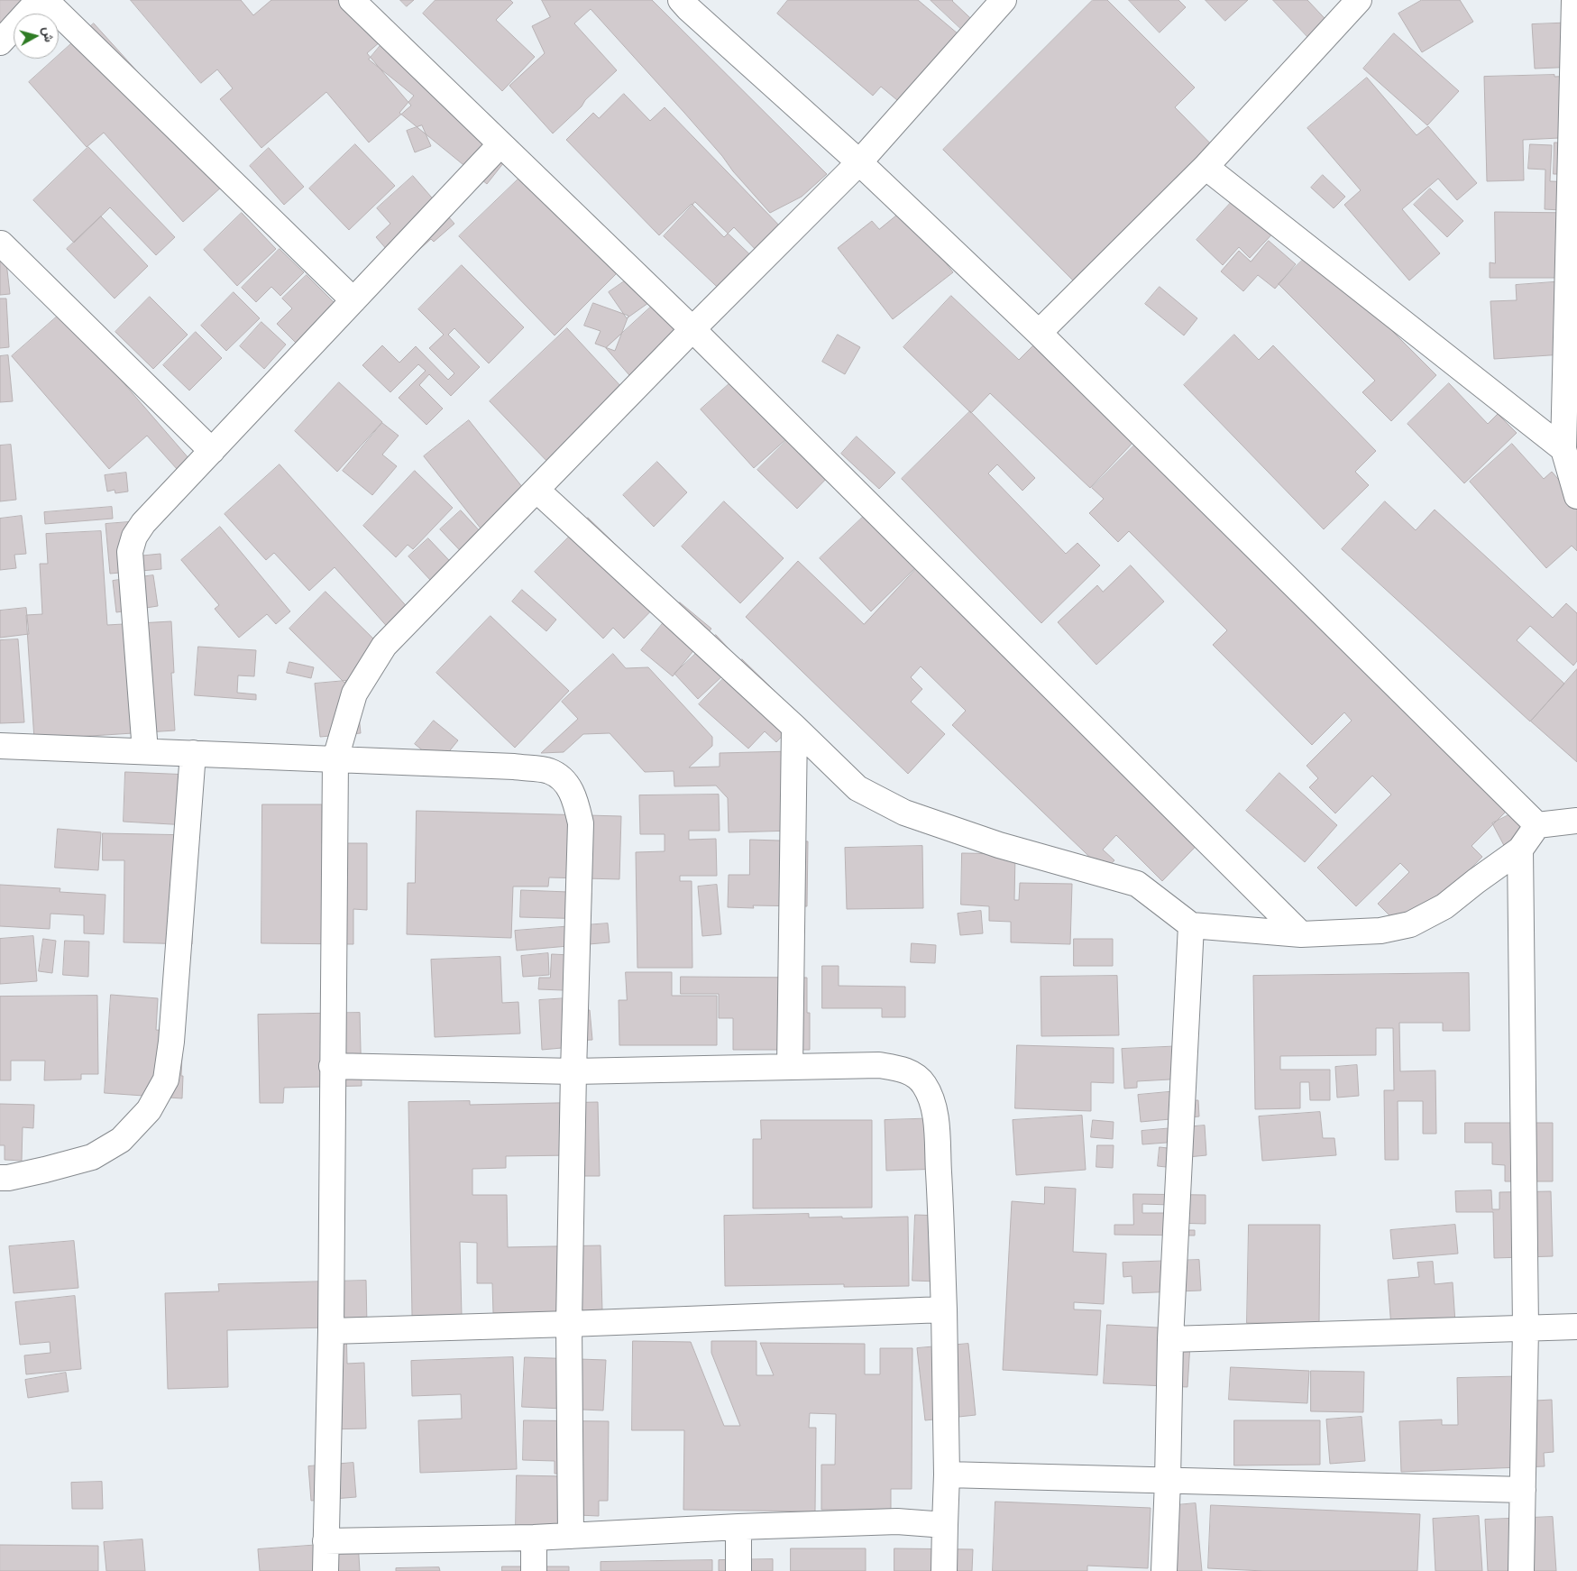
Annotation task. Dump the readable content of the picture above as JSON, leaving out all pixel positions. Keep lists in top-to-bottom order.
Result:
{
  "north": "right"
}
